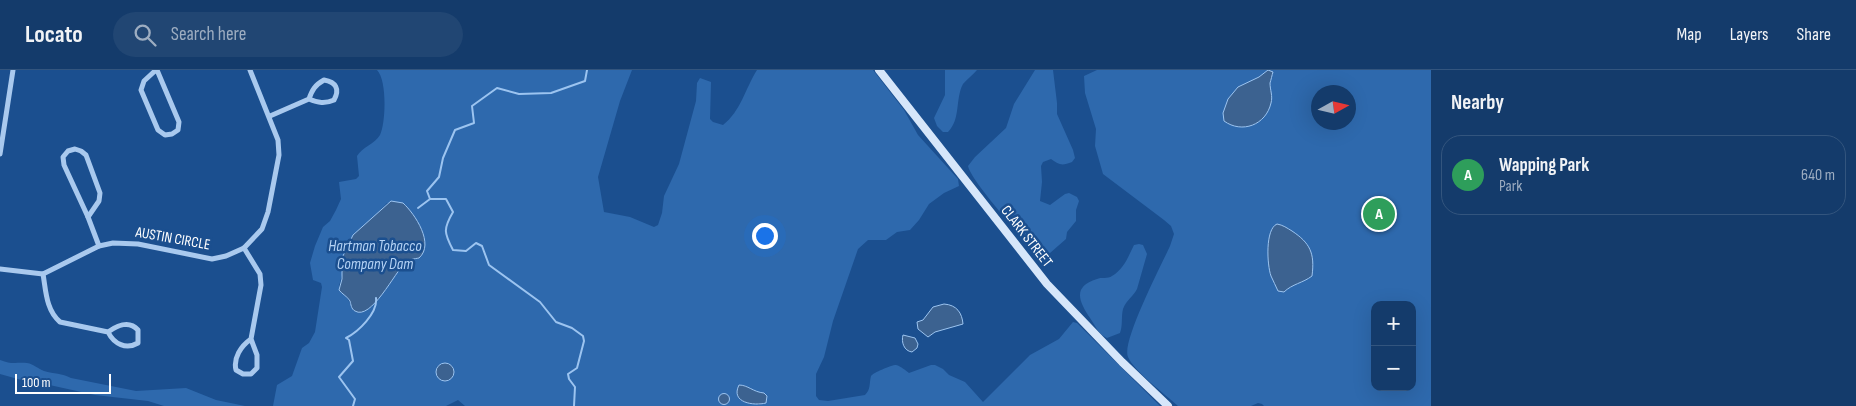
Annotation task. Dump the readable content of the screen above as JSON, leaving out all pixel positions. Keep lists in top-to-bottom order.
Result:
{
  "streets": {
    "main road": ["CLARK STREET"],
    "street": ["AUSTIN CIRCLE"]
  },
  "water": ["Hartman Tobacco Company Dam"],
  "scale_bar": "100 m",
  "north": "right",
  "page": {
    "header": "Locato",
    "search": "Search here",
    "nav": ["Map", "Layers", "Share"],
    "heading": "Nearby",
    "list": [
      {
        "mark": "A",
        "name": "Wapping Park",
        "note": "Park",
        "value": "640 m"
      }
    ],
    "pins": "A",
    "map_buttons": ["+", "−"],
    "scale": "100 m"
  }
}
